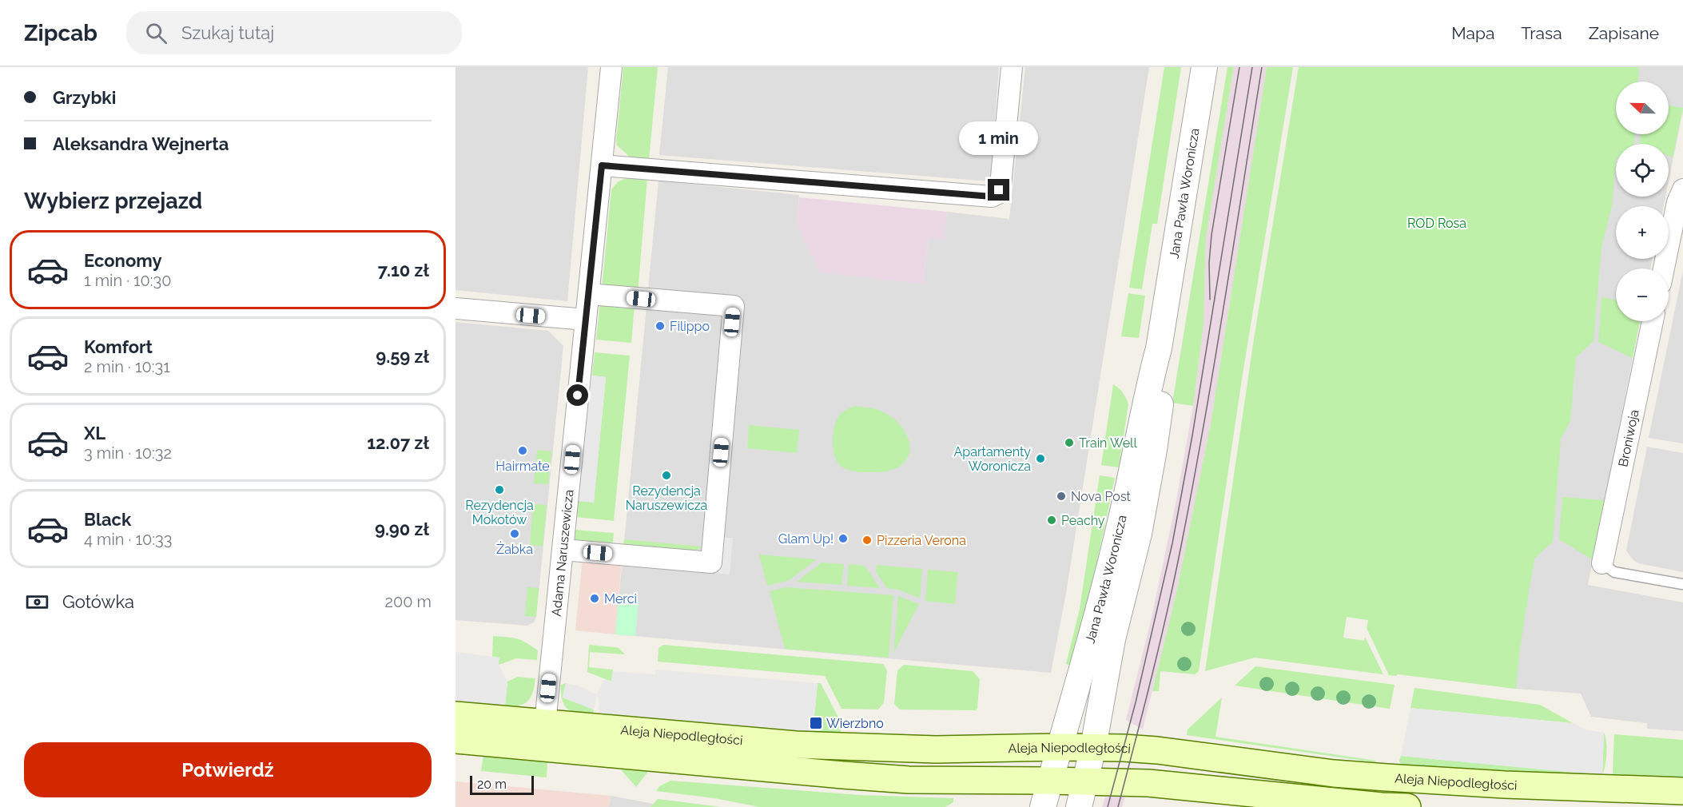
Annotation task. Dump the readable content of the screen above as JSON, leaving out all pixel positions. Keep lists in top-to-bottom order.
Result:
{
  "streets": {
    "main road": ["Aleja Niepodległości"],
    "street": ["Jana Pawła Woronicza", "Broniwoja", "Adama Naruszewicza"]
  },
  "crossings": [
    ["Jana Pawła Woronicza", "Aleja Niepodległości"],
    ["Adama Naruszewicza", "Aleja Niepodległości"]
  ],
  "parks": ["ROD Rosa"],
  "places": {
    "other": [
      "Filippo",
      "Train Well",
      "Hairmate",
      "Apartamenty Woronicza",
      "Rezydencja Naruszewicza",
      "Rezydencja Mokotów",
      "Nova Post",
      "Peachy",
      "Żabka",
      "Glam Up!",
      "Pizzeria Verona",
      "Merci"
    ],
    "transit": ["Wierzbno"]
  },
  "scale_bar": "20 m",
  "north": "left",
  "page": {
    "header": "Zipcab",
    "search": "Szukaj tutaj",
    "nav": ["Mapa", "Trasa", "Zapisane"],
    "banner": ["Grzybki", "Aleksandra Wejnerta"],
    "map_buttons": ["+", "−"],
    "bubble": "1 min",
    "heading": "Wybierz przejazd",
    "list": [
      {
        "name": "Economy",
        "note": "1 min · 10:30",
        "value": "7.10 zł"
      },
      {
        "name": "Komfort",
        "note": "2 min · 10:31",
        "value": "9.59 zł"
      },
      {
        "name": "XL",
        "note": "3 min · 10:32",
        "value": "12.07 zł"
      },
      {
        "name": "Black",
        "note": "4 min · 10:33",
        "value": "9.90 zł"
      }
    ],
    "pay": ["Gotówka", "200 m"],
    "buttons": "Potwierdź",
    "scale": "20 m"
  }
}
